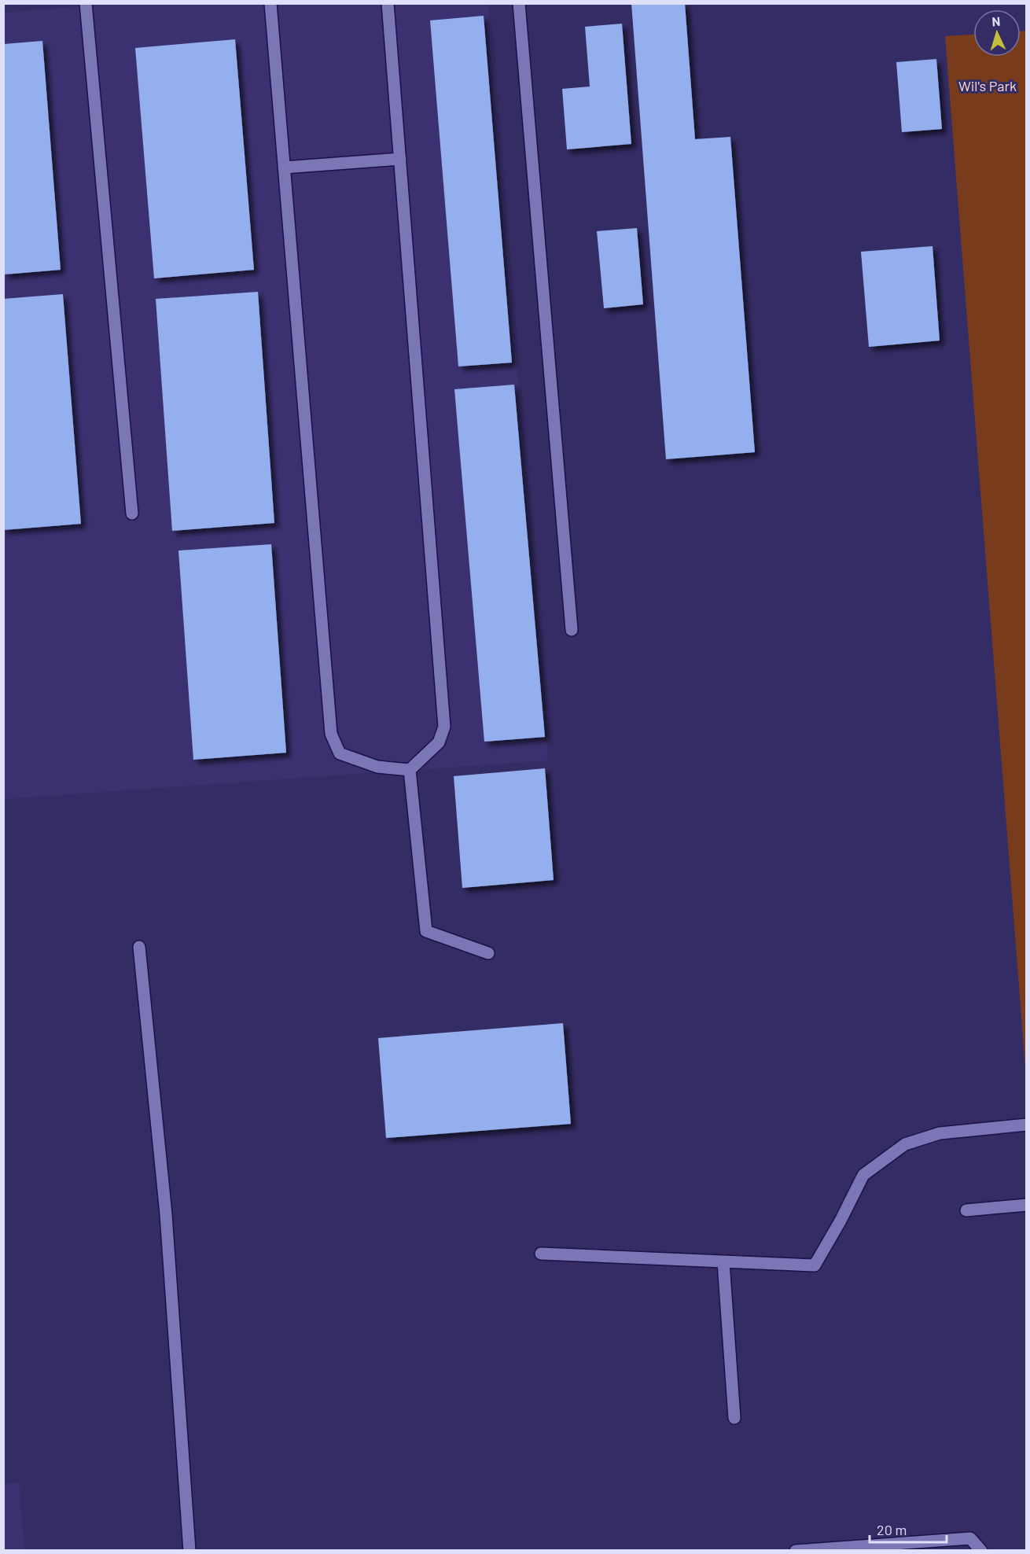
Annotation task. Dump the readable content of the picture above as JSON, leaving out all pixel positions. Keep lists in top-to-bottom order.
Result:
{
  "parks": ["Wil's Park"],
  "scale_bar": "20 m",
  "north": "top"
}
